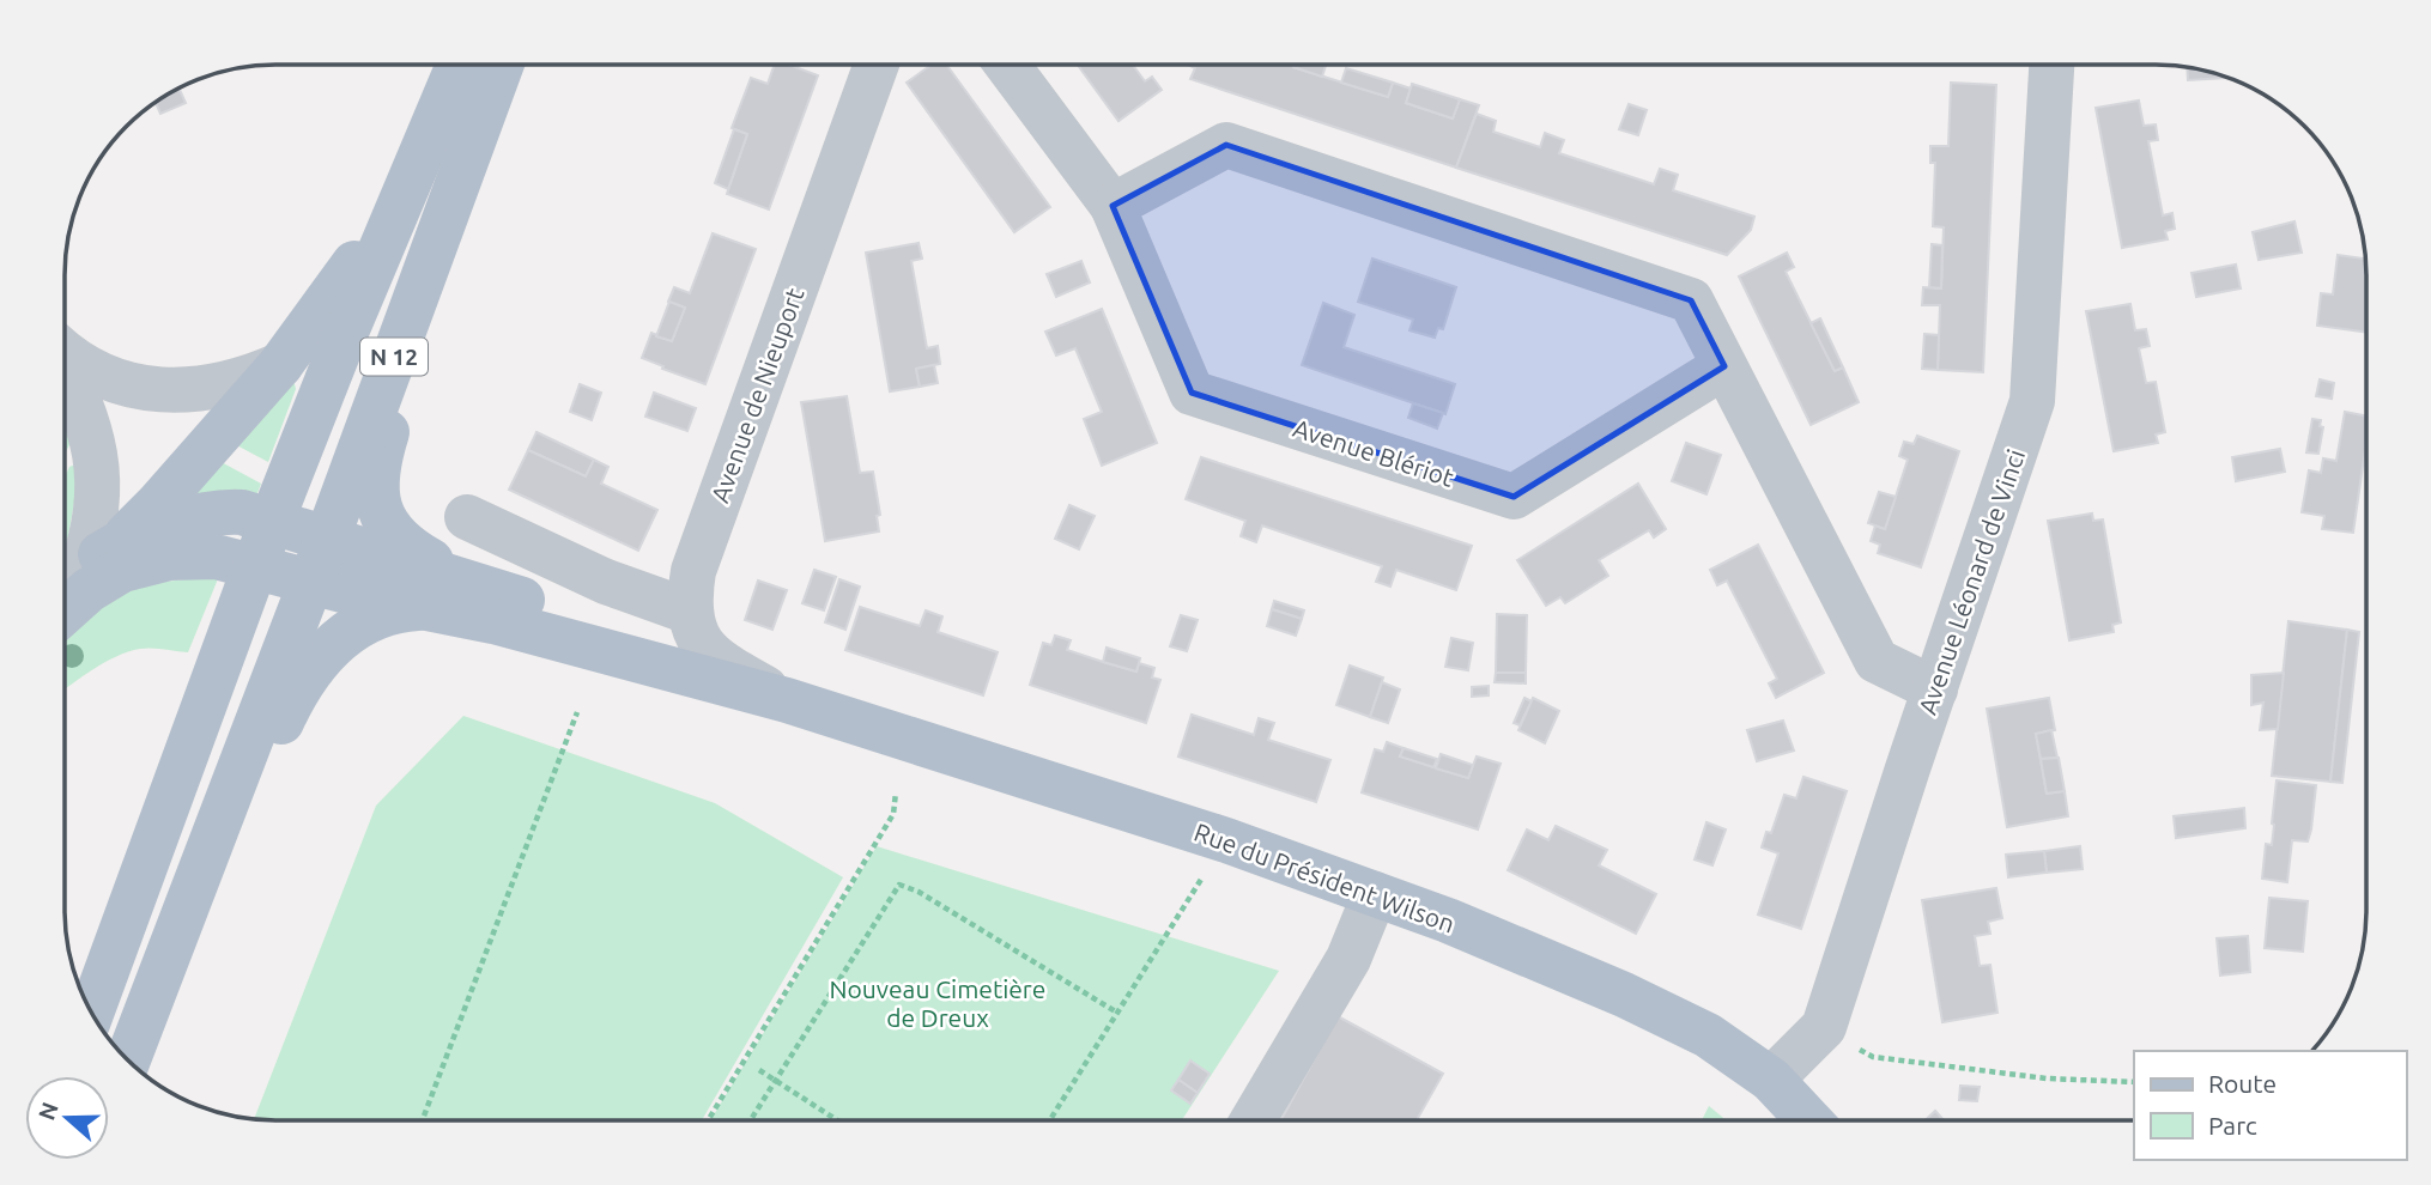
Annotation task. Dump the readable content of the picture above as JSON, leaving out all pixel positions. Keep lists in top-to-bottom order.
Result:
{
  "streets": {
    "main road": ["N 12", "Rue du Président Wilson"],
    "street": ["Avenue de Nieuport", "Avenue Blériot", "Avenue Léonard de Vinci"]
  },
  "crossings": [
    ["Avenue Léonard de Vinci", "Rue du Président Wilson"]
  ],
  "parks": ["Nouveau Cimetière de Dreux"],
  "legend": ["Route", "Parc"],
  "north": "left"
}
